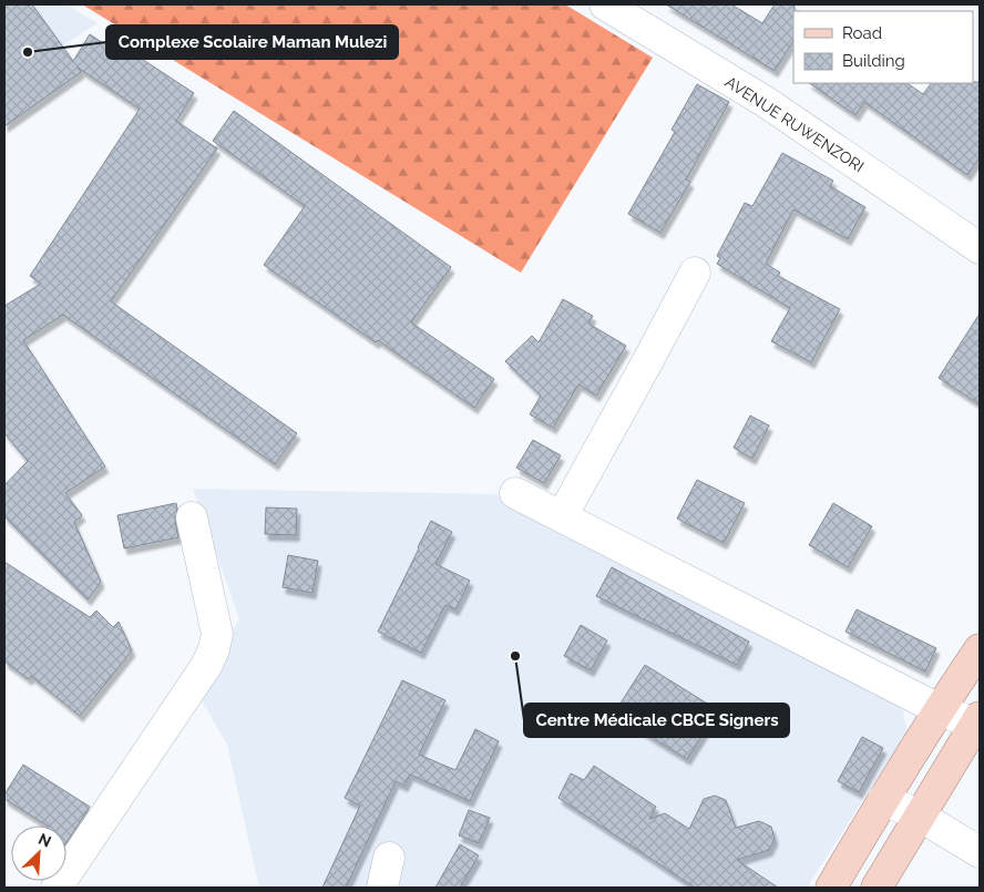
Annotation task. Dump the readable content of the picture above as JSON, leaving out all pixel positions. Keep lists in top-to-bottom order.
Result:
{
  "streets": {
    "street": ["AVENUE RUWENZORI"]
  },
  "places": ["Complexe Scolaire Maman Mulezi", "Centre Médicale CBCE Signers"],
  "legend": ["Road", "Building"],
  "north": "top right"
}
